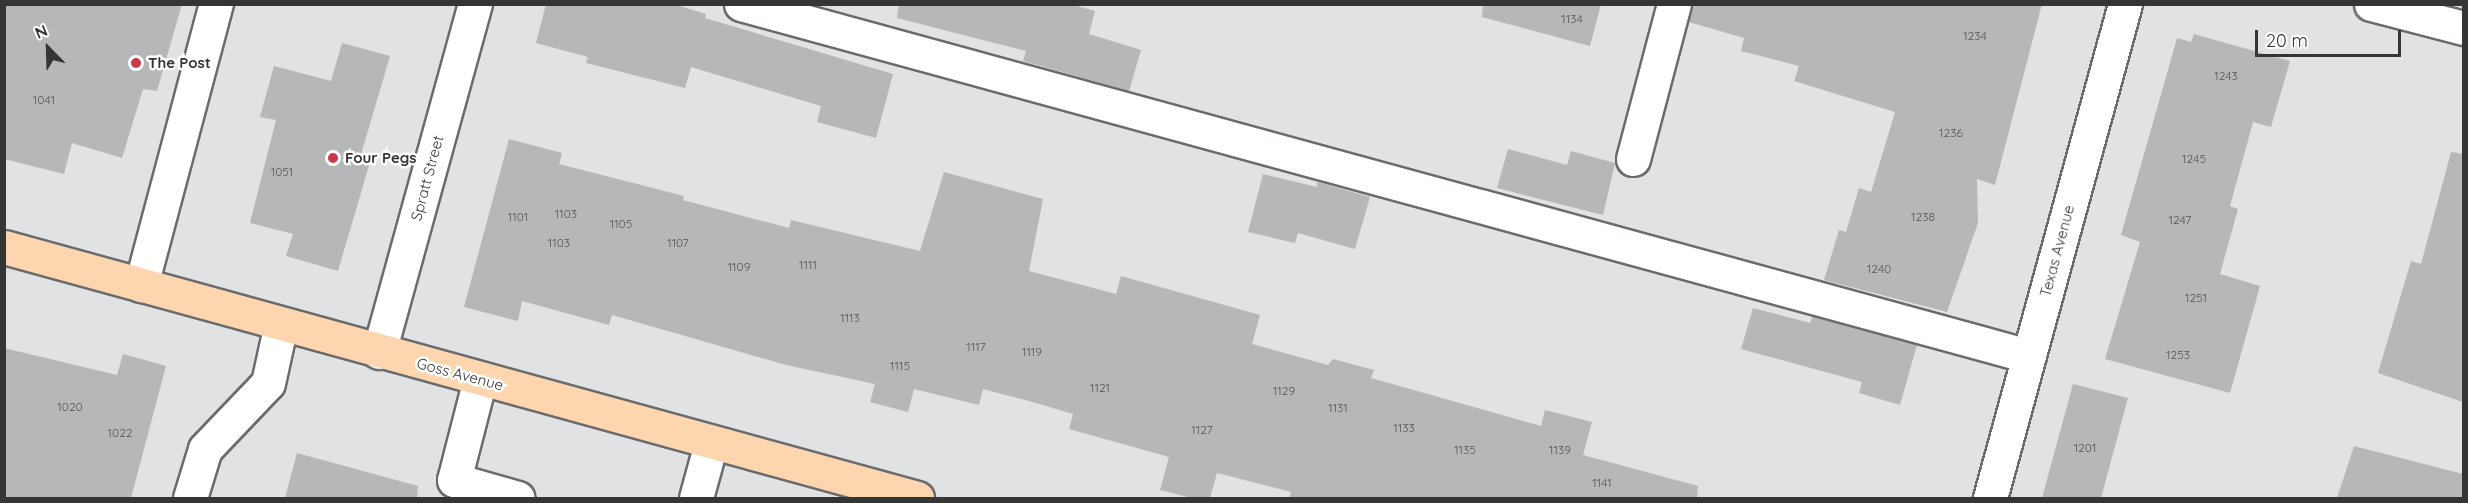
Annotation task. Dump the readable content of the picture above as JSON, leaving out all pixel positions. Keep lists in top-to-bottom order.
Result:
{
  "streets": {
    "main road": ["Goss Avenue"],
    "street": ["Spratt Street", "Texas Avenue"]
  },
  "crossings": [
    ["Spratt Street", "Goss Avenue"]
  ],
  "places": ["The Post", "Four Pegs"],
  "house_numbers": [
    "1134",
    "1234",
    "1243",
    "1041",
    "1236",
    "1245",
    "1051",
    "1103",
    "1101",
    "1238",
    "1247",
    "1105",
    "1103",
    "1107",
    "1111",
    "1109",
    "1240",
    "1251",
    "1113",
    "1117",
    "1119",
    "1253",
    "1115",
    "1121",
    "1129",
    "1020",
    "1131",
    "1133",
    "1127",
    "1022",
    "1201",
    "1135",
    "1139",
    "1141"
  ],
  "scale_bar": "20 m",
  "north": "top left"
}
